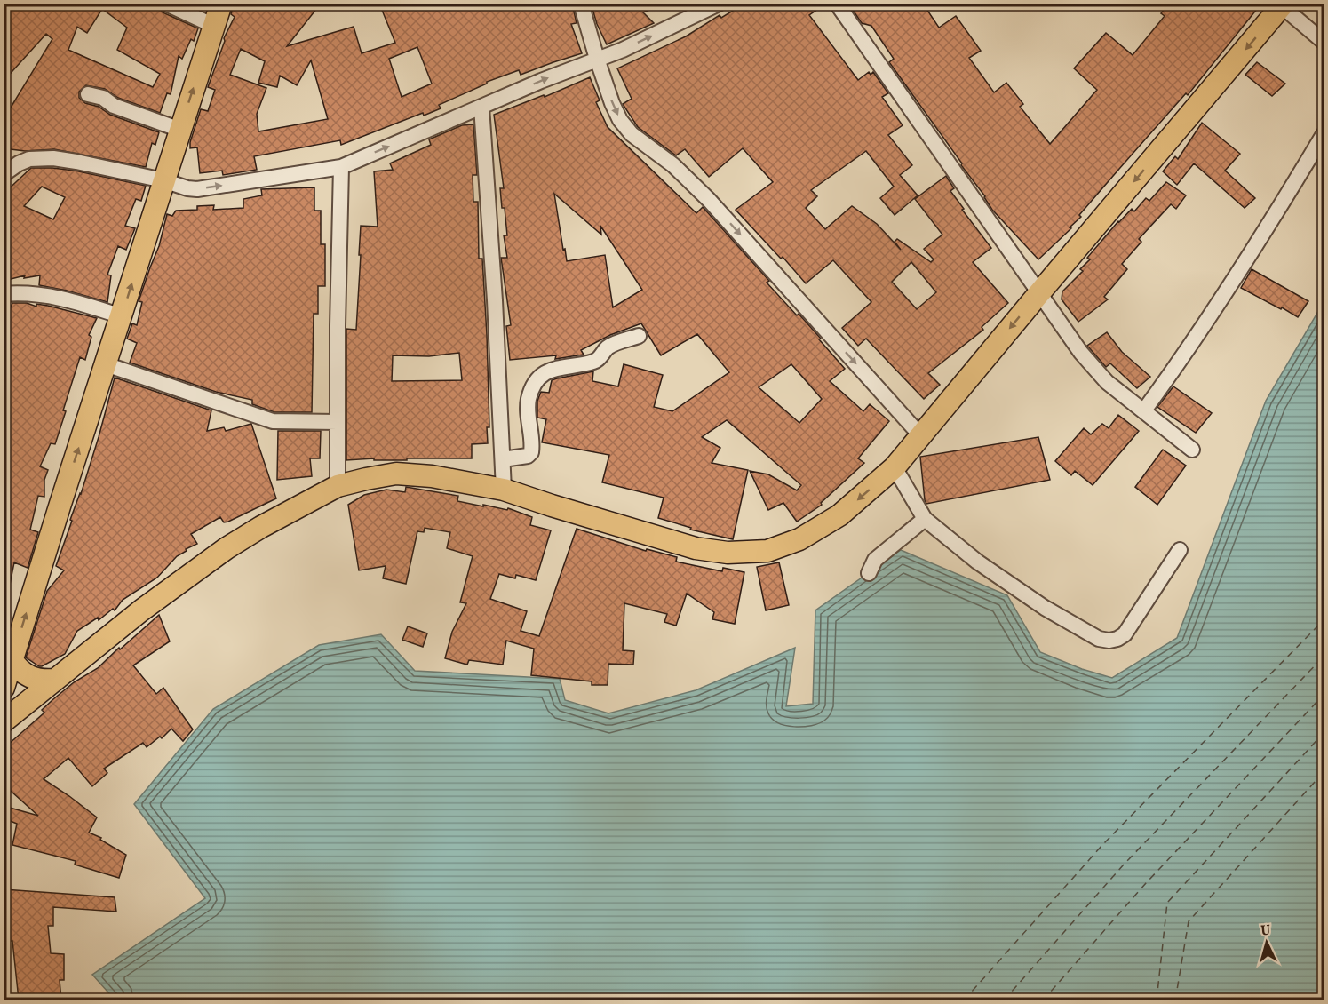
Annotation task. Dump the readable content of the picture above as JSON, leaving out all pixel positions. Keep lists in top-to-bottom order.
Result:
{
  "north": "top"
}
